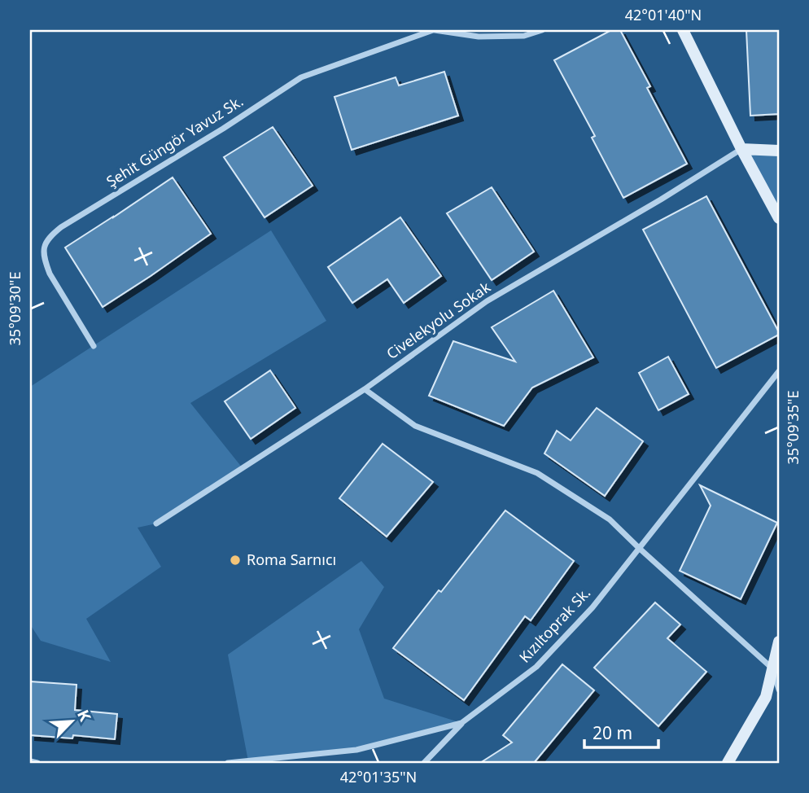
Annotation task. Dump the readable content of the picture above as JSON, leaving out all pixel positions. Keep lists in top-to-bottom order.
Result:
{
  "streets": {
    "street": ["Şehit Güngör Yavuz Sk.", "Civelekyolu Sokak", "Kızıltoprak Sk."]
  },
  "places": ["Roma Sarnıcı"],
  "scale_bar": "20 m",
  "north": "top right",
  "coordinates": [
    "42°01'40\"N",
    "35°09'30\"E",
    "35°09'35\"E",
    "42°01'35\"N"
  ]
}
